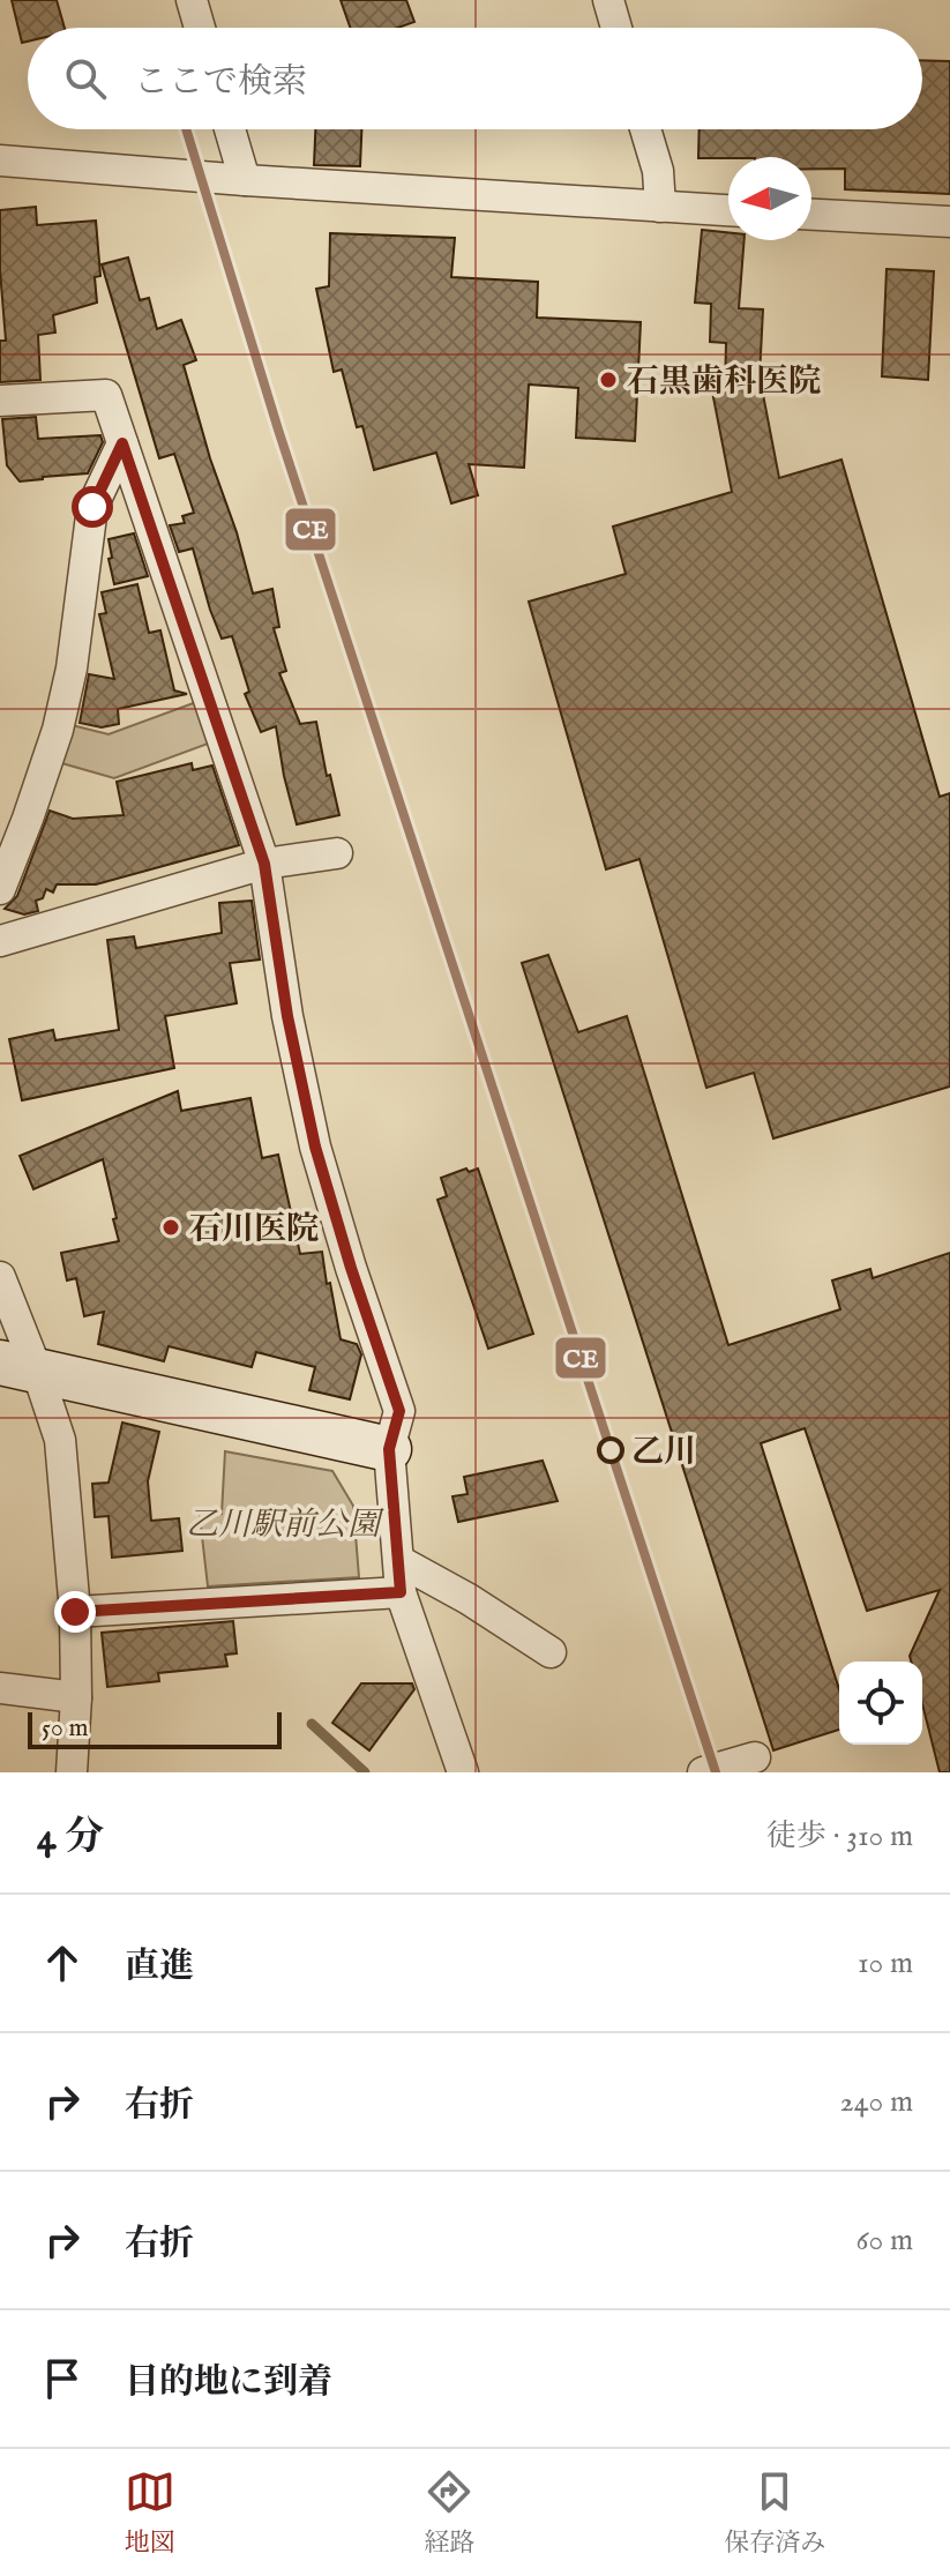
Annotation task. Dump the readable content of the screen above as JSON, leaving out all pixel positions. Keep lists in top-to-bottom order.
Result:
{
  "parks": ["乙川駅前公園"],
  "places": ["石黒歯科医院", "石川医院", "乙川"],
  "lines": ["transit line CE"],
  "scale_bar": "50 m",
  "north": "left",
  "page": {
    "search": "ここで検索",
    "scale": "50 m",
    "heading": ["4 分", "徒歩 · 310 m"],
    "list": [
      ["直進", "10 m"],
      ["右折", "240 m"],
      ["右折", "60 m"],
      "目的地に到着"
    ],
    "nav": ["地図", "経路", "保存済み"]
  }
}
